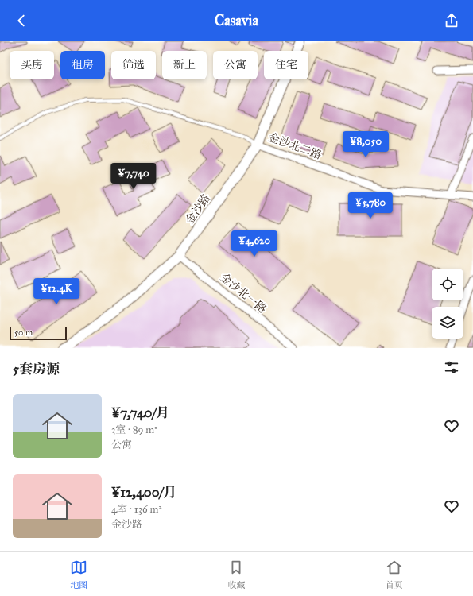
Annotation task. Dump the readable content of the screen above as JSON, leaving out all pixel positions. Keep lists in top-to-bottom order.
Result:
{
  "streets": {
    "street": ["金沙北二路", "金沙路", "金沙北一路"]
  },
  "crossings": [
    ["金沙北二路", "金沙路"],
    ["金沙路", "金沙北一路"]
  ],
  "scale_bar": "50 m",
  "page": {
    "header": "Casavia",
    "chip": [
      "买房",
      "租房",
      "筛选",
      "新上",
      "公寓",
      "住宅"
    ],
    "price": [
      "¥8,050",
      "¥7,740",
      "¥5,780",
      "¥4,620",
      "¥12.4K"
    ],
    "scale": "50 m",
    "heading": "5套房源",
    "list": [
      {
        "name": "¥7,740/月",
        "note": "3室 · 89 m² · 公寓"
      },
      {
        "name": "¥12,400/月",
        "note": "4室 · 136 m² · 金沙路"
      }
    ],
    "tabs": ["地图", "收藏", "首页"]
  }
}
